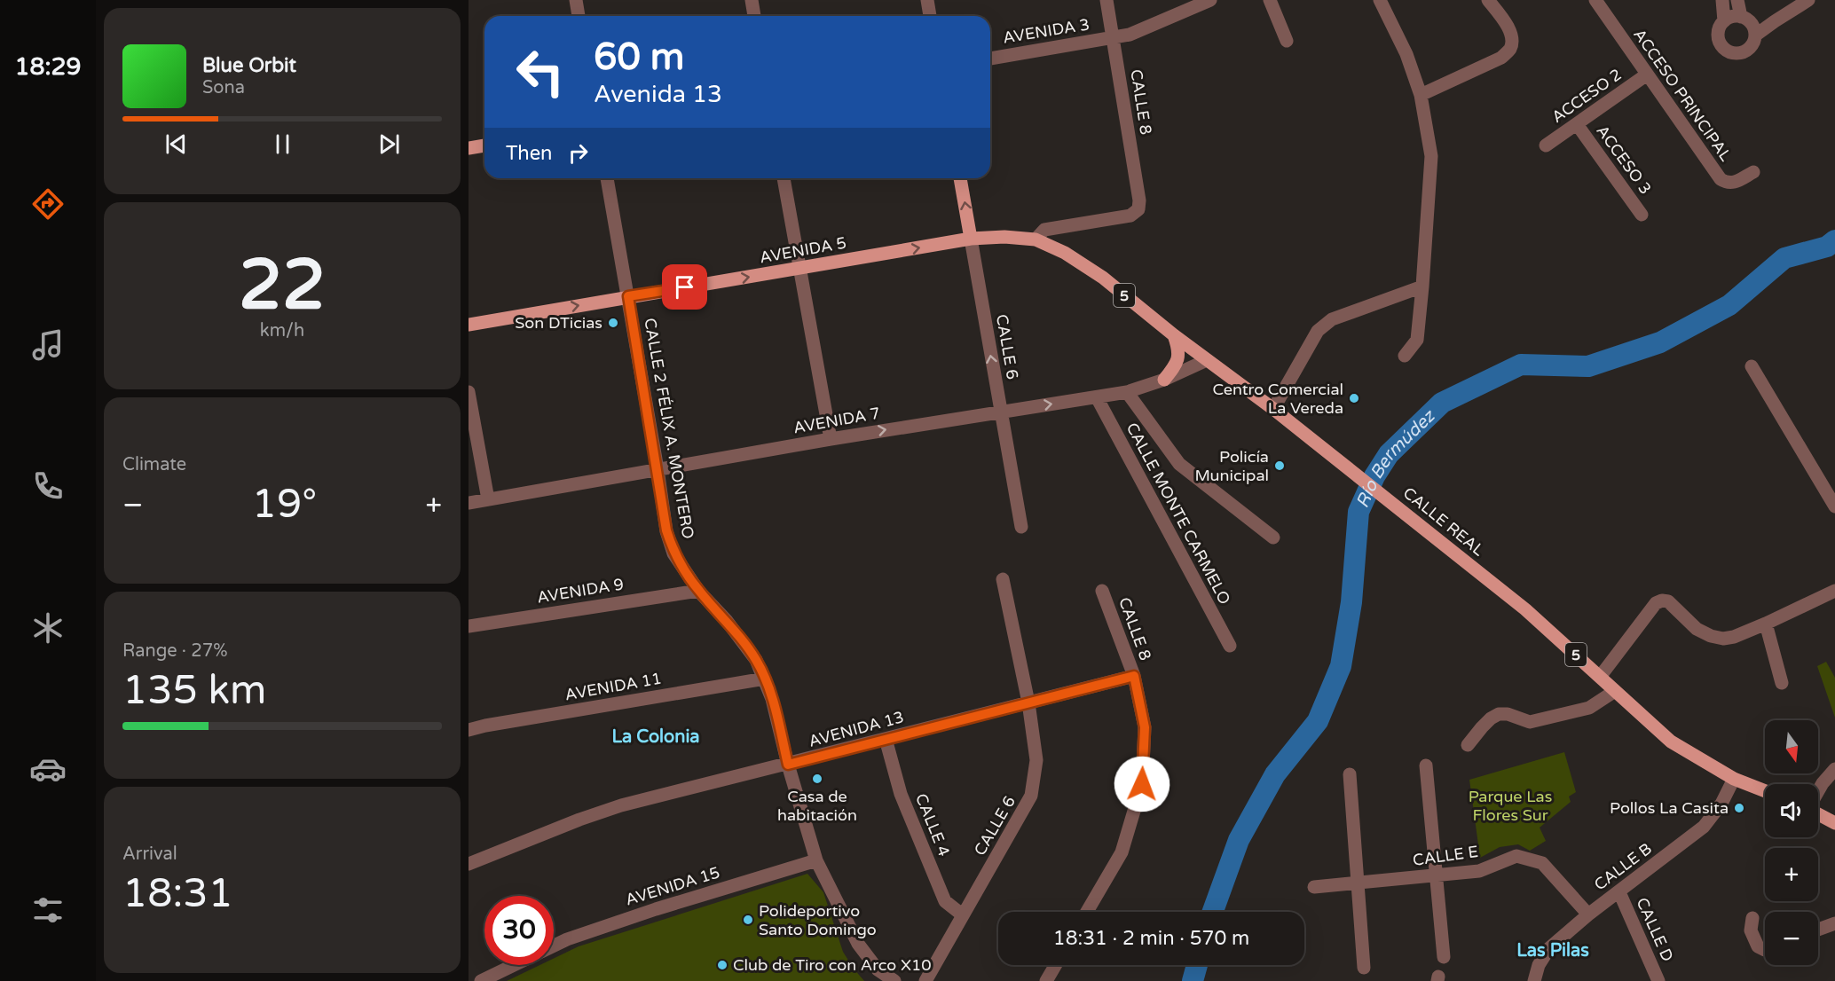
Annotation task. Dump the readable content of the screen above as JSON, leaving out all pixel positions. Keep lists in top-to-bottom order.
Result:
{
  "streets": {
    "main road": [
      "AVENIDA 5",
      "5",
      "CALLE 6",
      "CALLE REAL"
    ],
    "street": [
      "AVENIDA 3",
      "ACCESO PRINCIPAL",
      "ACCESO 2",
      "CALLE 8",
      "ACCESO 3",
      "AVENIDA 7",
      "CALLE 2 FÉLIX A. MONTERO",
      "CALLE MONTE CARMELO",
      "AVENIDA 9",
      "AVENIDA 11",
      "AVENIDA 13",
      "CALLE 4",
      "CALLE E",
      "CALLE B",
      "AVENIDA 15",
      "CALLE D"
    ]
  },
  "crossings": [
    ["AVENIDA 3", "CALLE 8"],
    ["ACCESO PRINCIPAL", "ACCESO 2"],
    ["ACCESO 2", "ACCESO 3"],
    ["CALLE 8", "AVENIDA 5"],
    ["CALLE 8", "CALLE REAL"],
    ["CALLE 8", "AVENIDA 13"],
    ["AVENIDA 5", "CALLE 6"],
    ["AVENIDA 5", "CALLE 2 FÉLIX A. MONTERO"],
    ["AVENIDA 5", "CALLE REAL"],
    ["CALLE 6", "AVENIDA 7"],
    ["CALLE 6", "AVENIDA 13"],
    ["CALLE 6", "CALLE 4"],
    ["AVENIDA 7", "CALLE 2 FÉLIX A. MONTERO"],
    ["AVENIDA 7", "CALLE MONTE CARMELO"],
    ["AVENIDA 7", "CALLE REAL"],
    ["CALLE 2 FÉLIX A. MONTERO", "AVENIDA 9"],
    ["CALLE 2 FÉLIX A. MONTERO", "AVENIDA 11"],
    ["CALLE 2 FÉLIX A. MONTERO", "AVENIDA 13"],
    ["CALLE 2 FÉLIX A. MONTERO", "AVENIDA 15"],
    ["CALLE REAL", "CALLE B"],
    ["AVENIDA 13", "CALLE 4"],
    ["CALLE E", "CALLE B"],
    ["CALLE B", "CALLE D"]
  ],
  "one_way": ["AVENIDA 5", "AVENIDA 7"],
  "districts": ["La Colonia", "Las Pilas"],
  "water": ["Río Bermúdez"],
  "parks": ["Parque Las Flores Sur"],
  "places": [
    "Son DTicias",
    "Centro Comercial La Vereda",
    "Policía Municipal",
    "Casa de habitación",
    "Pollos La Casita",
    "Polideportivo Santo Domingo",
    "Club de Tiro con Arco X10"
  ],
  "north": "bottom",
  "page": {
    "tabs": "18:29",
    "turn": ["60 m", "Avenida 13"],
    "song": ["Blue Orbit", "Sona"],
    "then": "Then",
    "tile": [
      ["22", "km/h"],
      "Climate",
      ["Range · 27%", "135 km"],
      ["Arrival", "18:31"]
    ],
    "heat": ["−", "19°", "+"],
    "map_buttons": ["+", "−"],
    "limit": "30",
    "trip": "18:31 · 2 min · 570 m"
  }
}
